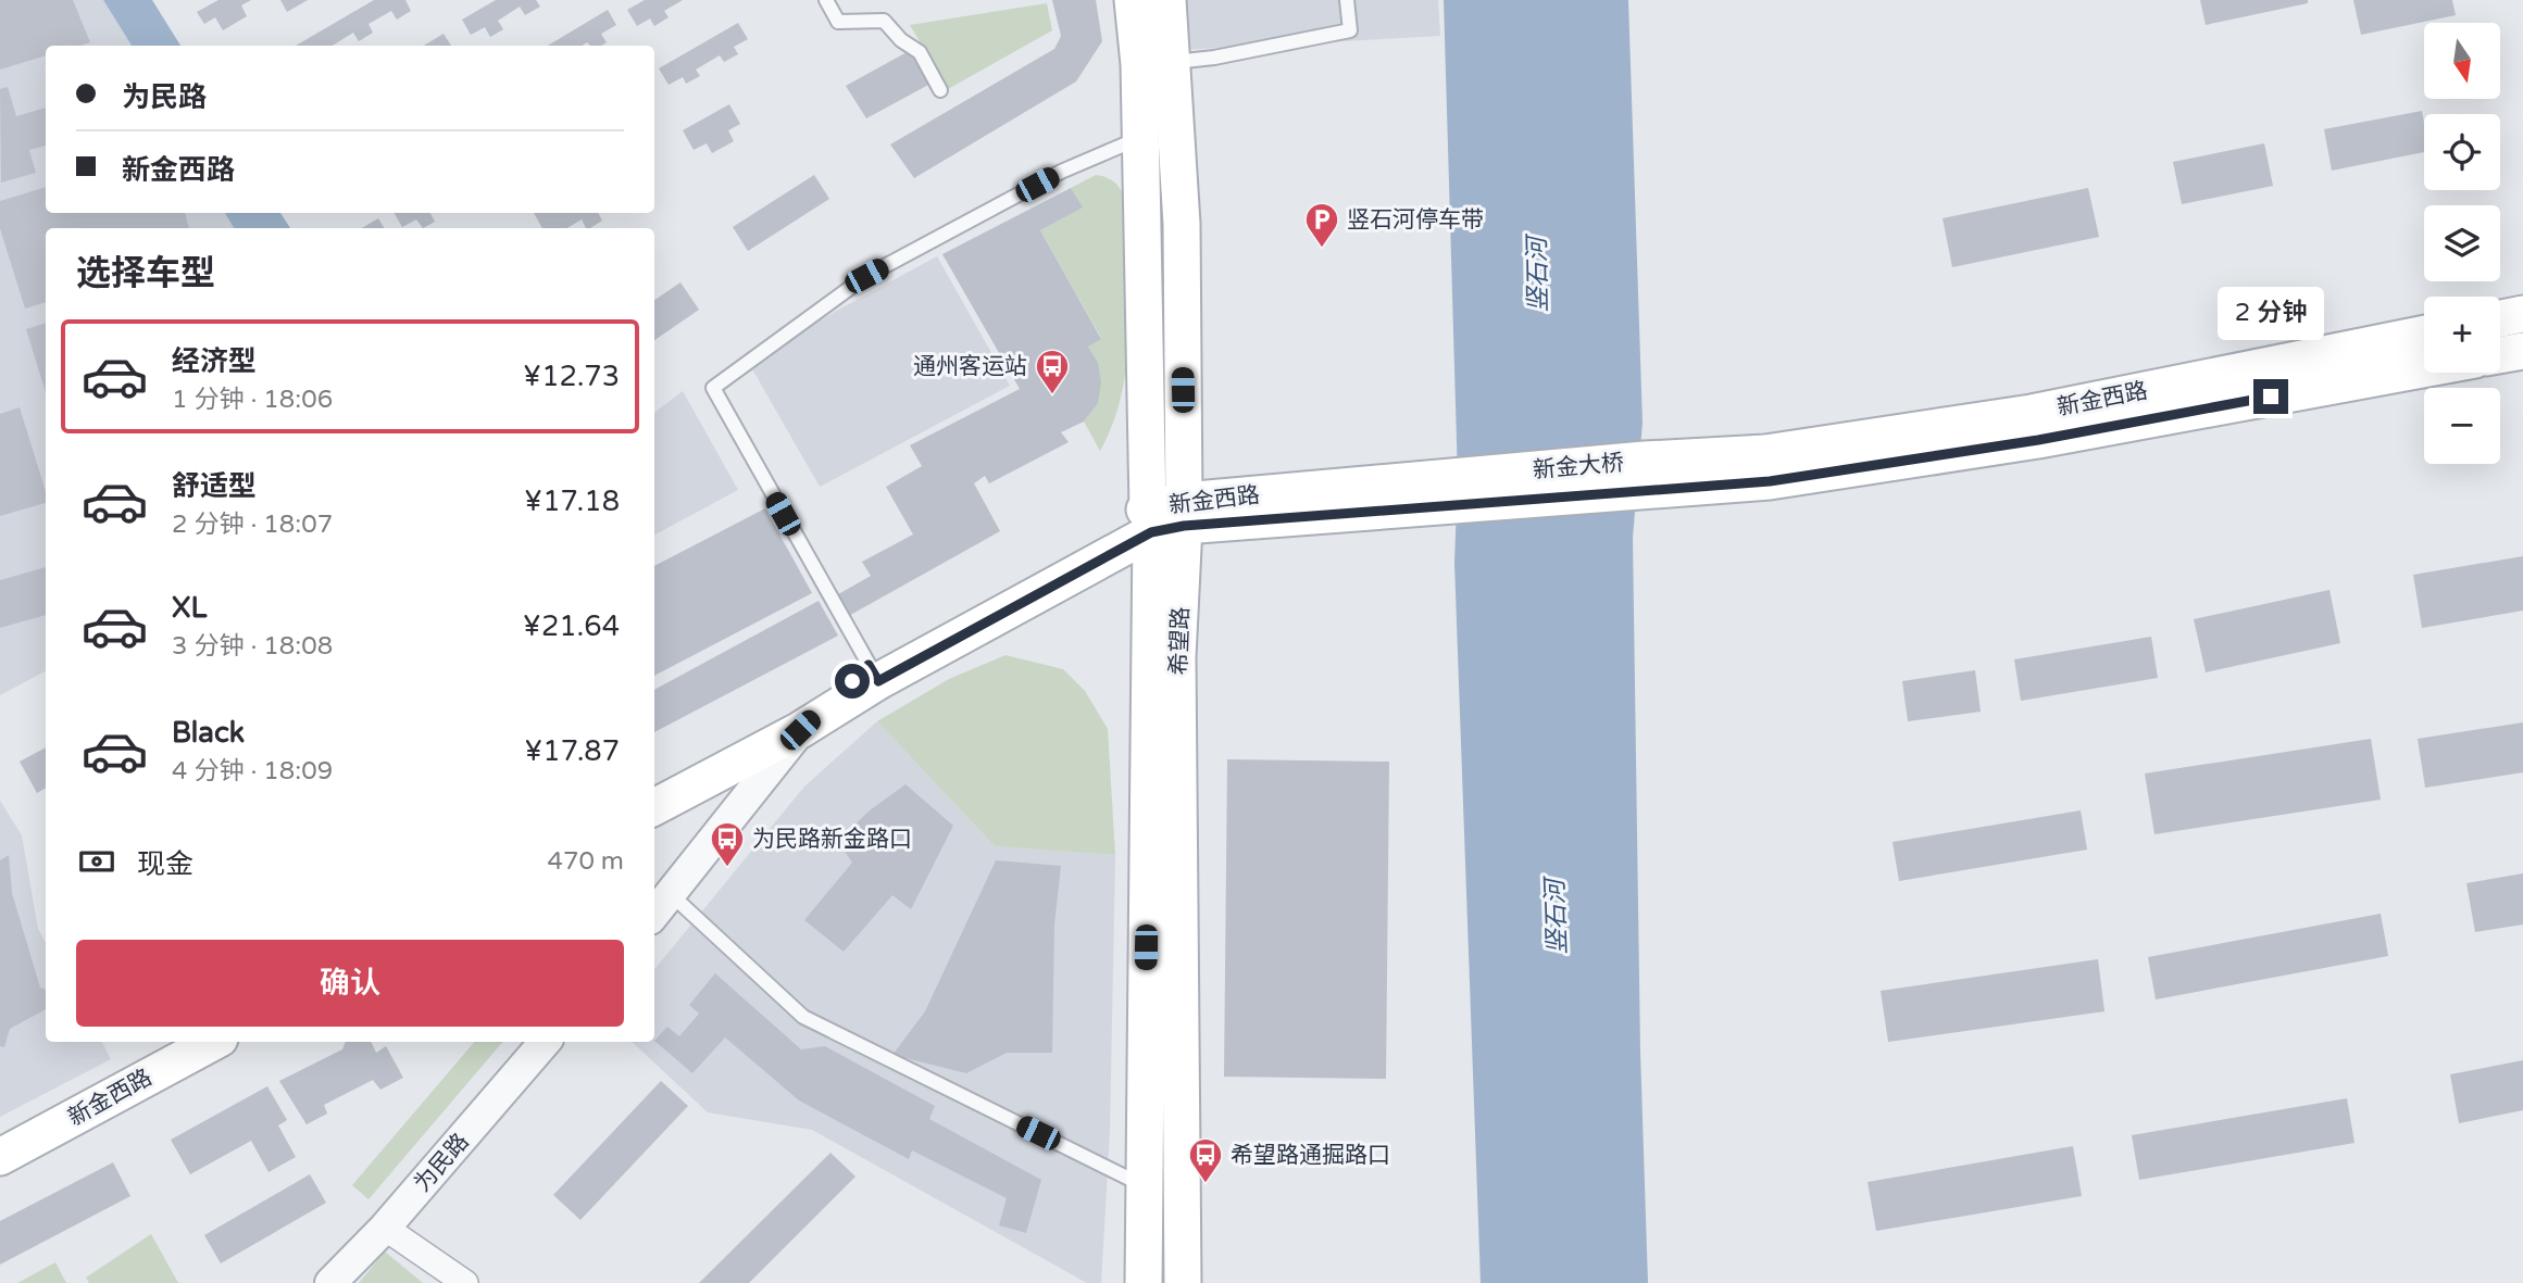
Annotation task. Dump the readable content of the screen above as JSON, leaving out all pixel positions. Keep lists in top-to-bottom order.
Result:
{
  "streets": {
    "main road": ["新金西路", "新金大桥", "希望路"],
    "street": ["为民路"]
  },
  "crossings": [
    ["新金西路", "新金大桥"],
    ["新金西路", "希望路"]
  ],
  "water": ["竖石河"],
  "places": {
    "parking": ["竖石河停车带"],
    "bus stop": ["通州客运站", "为民路新金路口", "希望路通掘路口"]
  },
  "north": "bottom",
  "page": {
    "map_buttons": ["+", "−"],
    "banner": ["为民路", "新金西路"],
    "heading": "选择车型",
    "bubble": "2 分钟",
    "list": [
      {
        "name": "经济型",
        "note": "1 分钟 · 18:06",
        "value": "¥12.73"
      },
      {
        "name": "舒适型",
        "note": "2 分钟 · 18:07",
        "value": "¥17.18"
      },
      {
        "name": "XL",
        "note": "3 分钟 · 18:08",
        "value": "¥21.64"
      },
      {
        "name": "Black",
        "note": "4 分钟 · 18:09",
        "value": "¥17.87"
      }
    ],
    "pay": ["现金", "470 m"],
    "buttons": "确认"
  }
}
